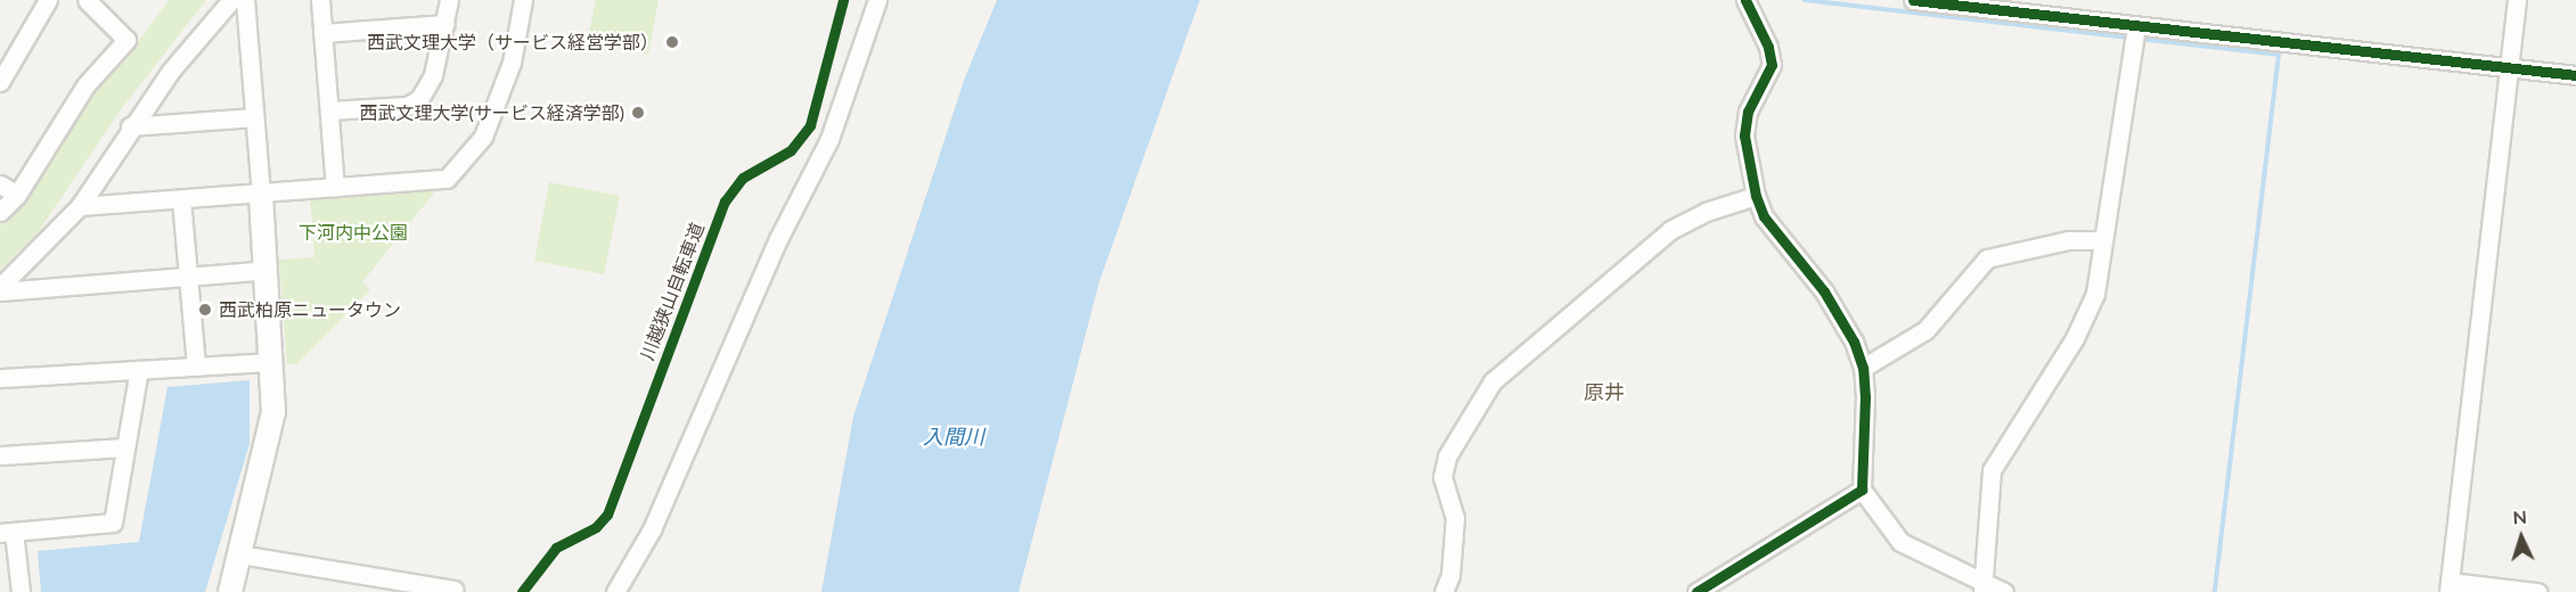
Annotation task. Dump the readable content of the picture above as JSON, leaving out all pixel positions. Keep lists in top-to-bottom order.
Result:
{
  "streets": {
    "cycle path": ["川越狭山自転車道"]
  },
  "districts": ["原井"],
  "water": ["入間川"],
  "parks": ["下河内中公園"],
  "places": ["西武文理大学（サービス経営学部）", "西武文理大学(サービス経済学部)", "西武柏原ニュータウン"],
  "north": "top"
}
